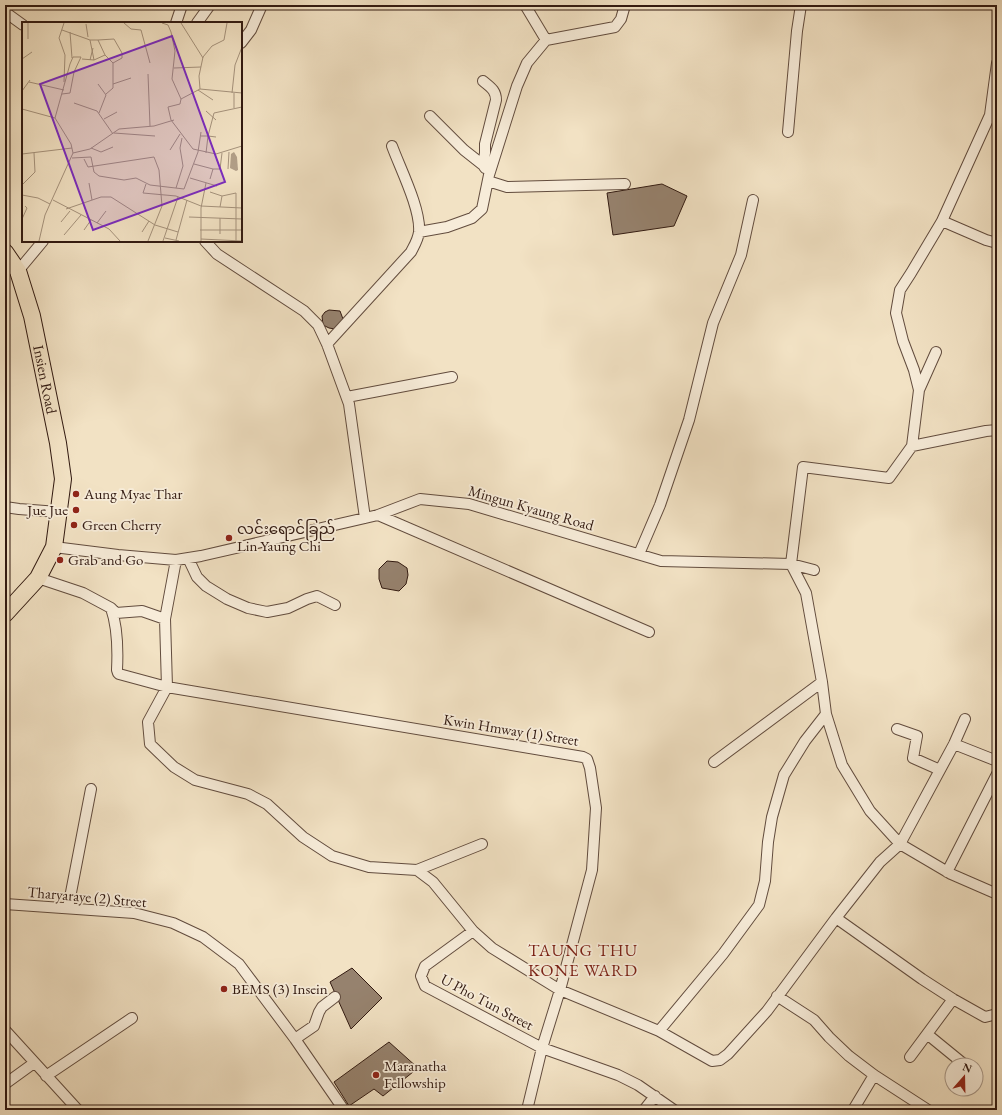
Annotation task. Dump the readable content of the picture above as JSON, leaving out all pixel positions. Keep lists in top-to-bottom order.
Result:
{
  "streets": {
    "main road": ["Insien Road"],
    "street": [
      "Mingun Kyaung Road",
      "Kwin Hmway (1) Street",
      "Tharyaraye (2) Street",
      "U Pho Tun Street"
    ]
  },
  "crossings": [
    ["Insien Road", "Mingun Kyaung Road"],
    ["Kwin Hmway (1) Street", "U Pho Tun Street"]
  ],
  "districts": ["TAUNG THU KONE WARD"],
  "places": [
    "Aung Myae Thar",
    "Jue Jue",
    "Green Cherry",
    "လင်းရောင်ခြည် Lin Yaung Chi",
    "Grab and Go",
    "BEMS (3) Insein",
    "Maranatha Fellowship"
  ],
  "north": "top"
}
